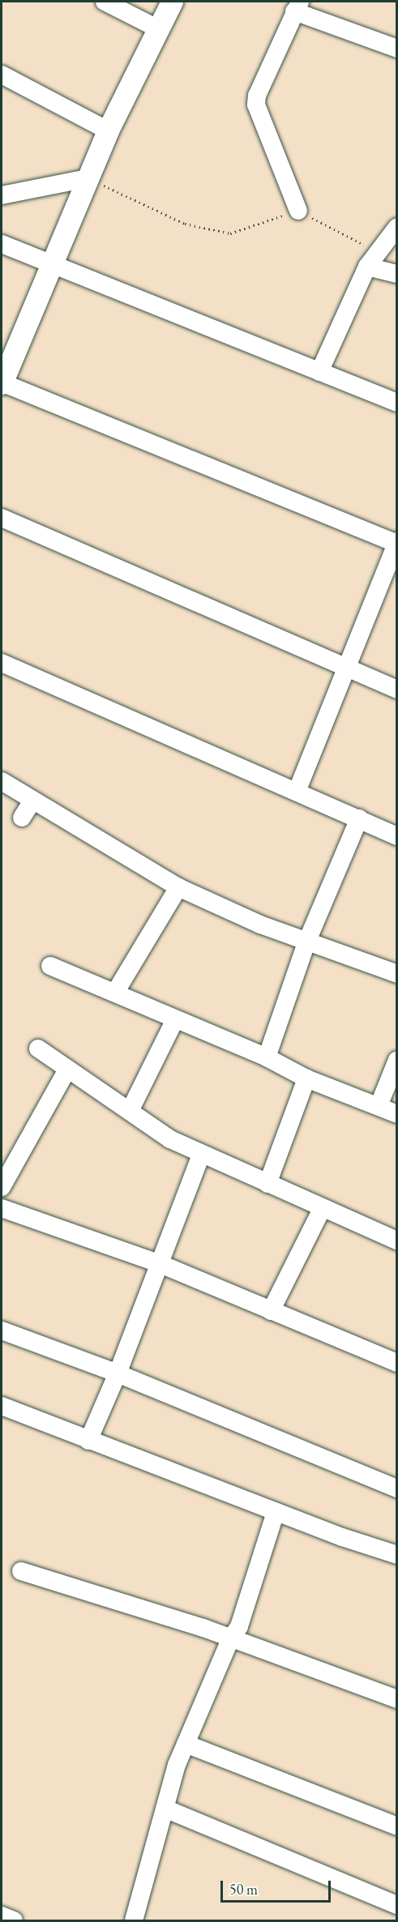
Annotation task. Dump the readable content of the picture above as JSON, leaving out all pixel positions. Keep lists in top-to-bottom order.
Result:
{
  "scale_bar": "50 m"
}
